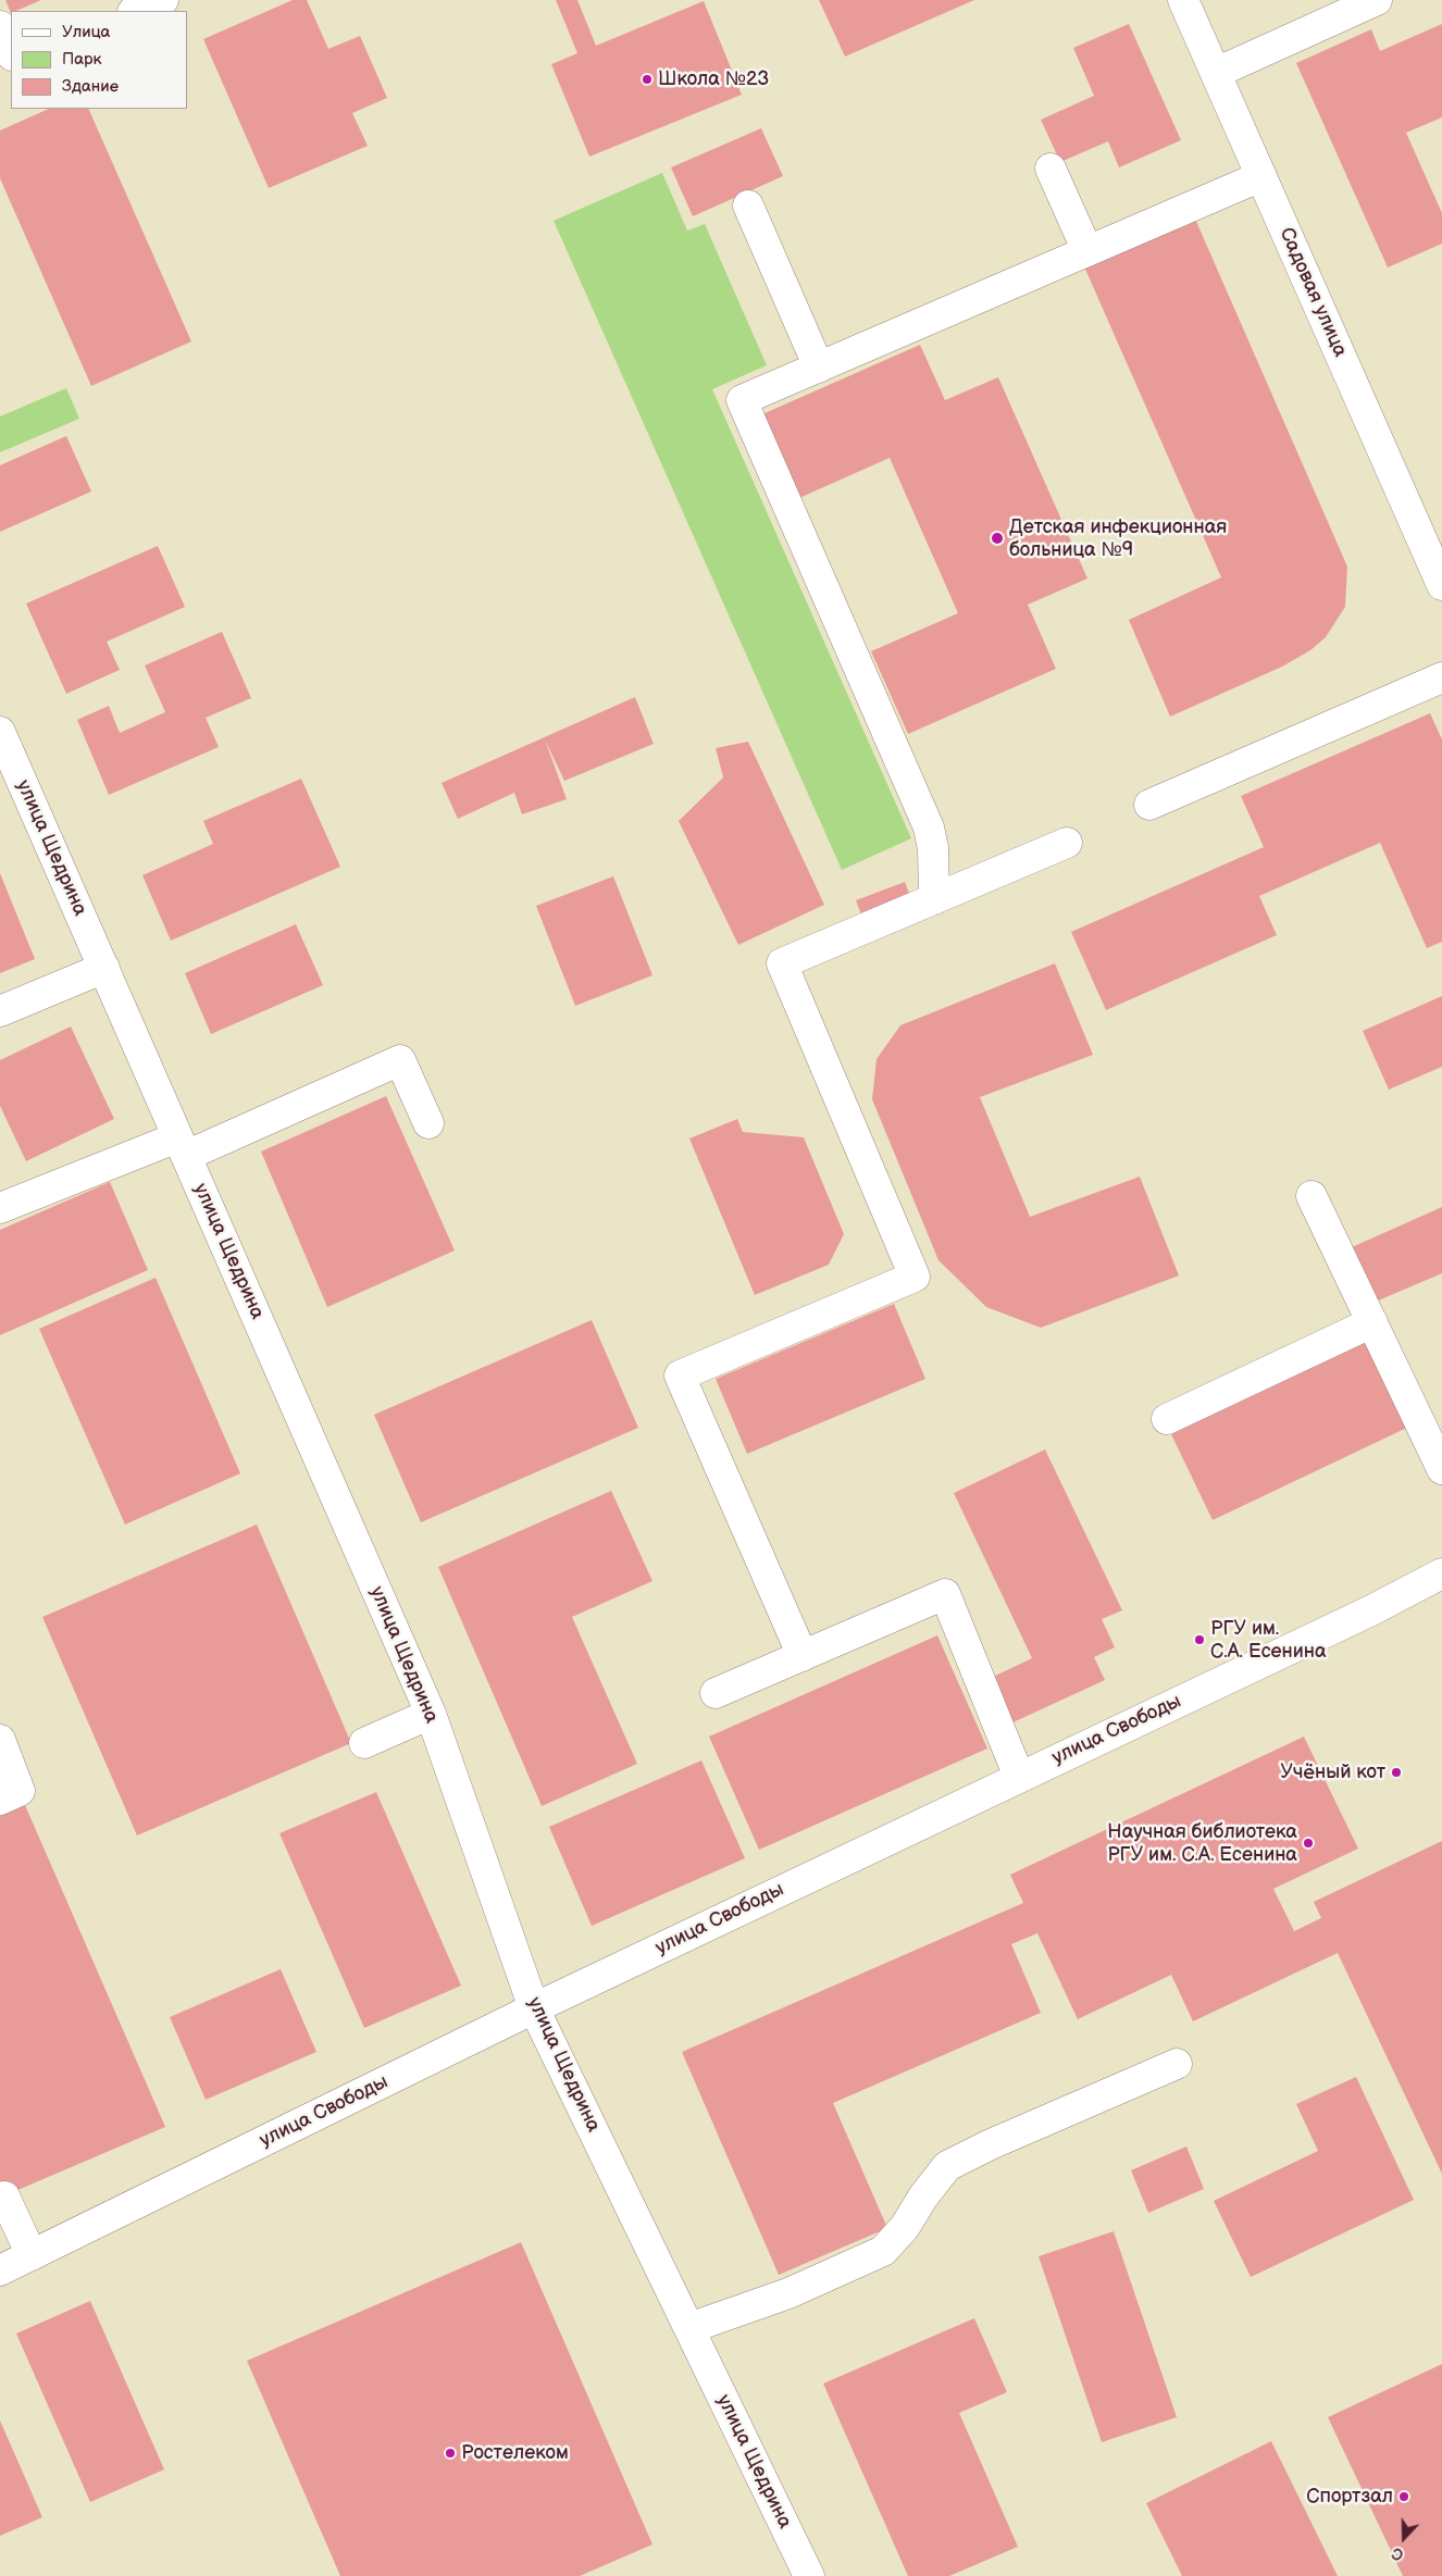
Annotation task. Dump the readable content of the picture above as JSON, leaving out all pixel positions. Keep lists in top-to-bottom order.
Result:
{
  "streets": {
    "street": ["Садовая улица", "улица Щедрина", "улица Свободы"]
  },
  "crossings": [
    ["улица Щедрина", "улица Свободы"]
  ],
  "places": [
    "Школа №23",
    "Детская инфекционная больница №9",
    "РГУ им. С.А. Есенина",
    "Учëный кот",
    "Научная библиотека РГУ им. С.А. Есенина",
    "Ростелеком",
    "Спортзал"
  ],
  "legend": ["Улица", "Парк", "Здание"],
  "north": "bottom"
}
